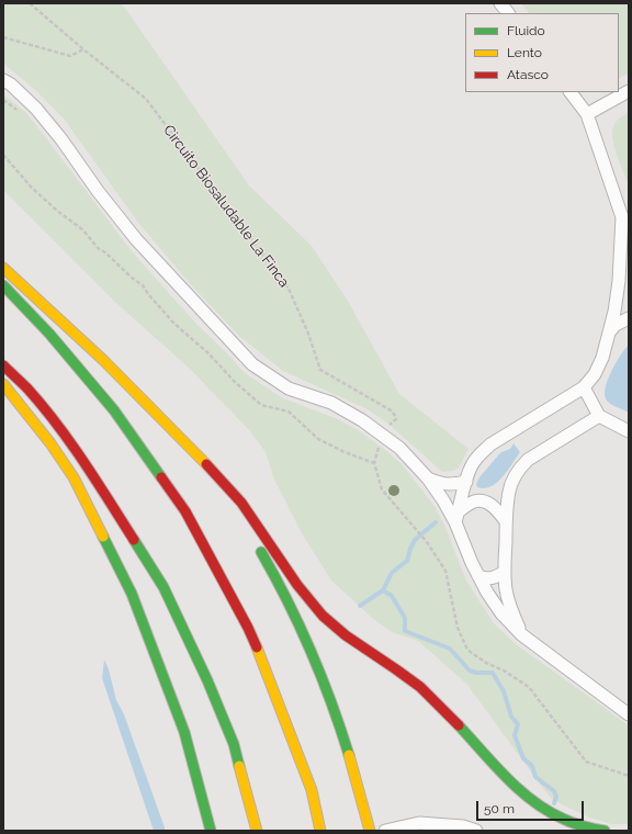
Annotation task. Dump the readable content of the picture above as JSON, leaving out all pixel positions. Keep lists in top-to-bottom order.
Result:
{
  "streets": {
    "path": ["Circuito Biosaludable La Finca"]
  },
  "legend": ["Fluido", "Lento", "Atasco"],
  "scale_bar": "50 m"
}
